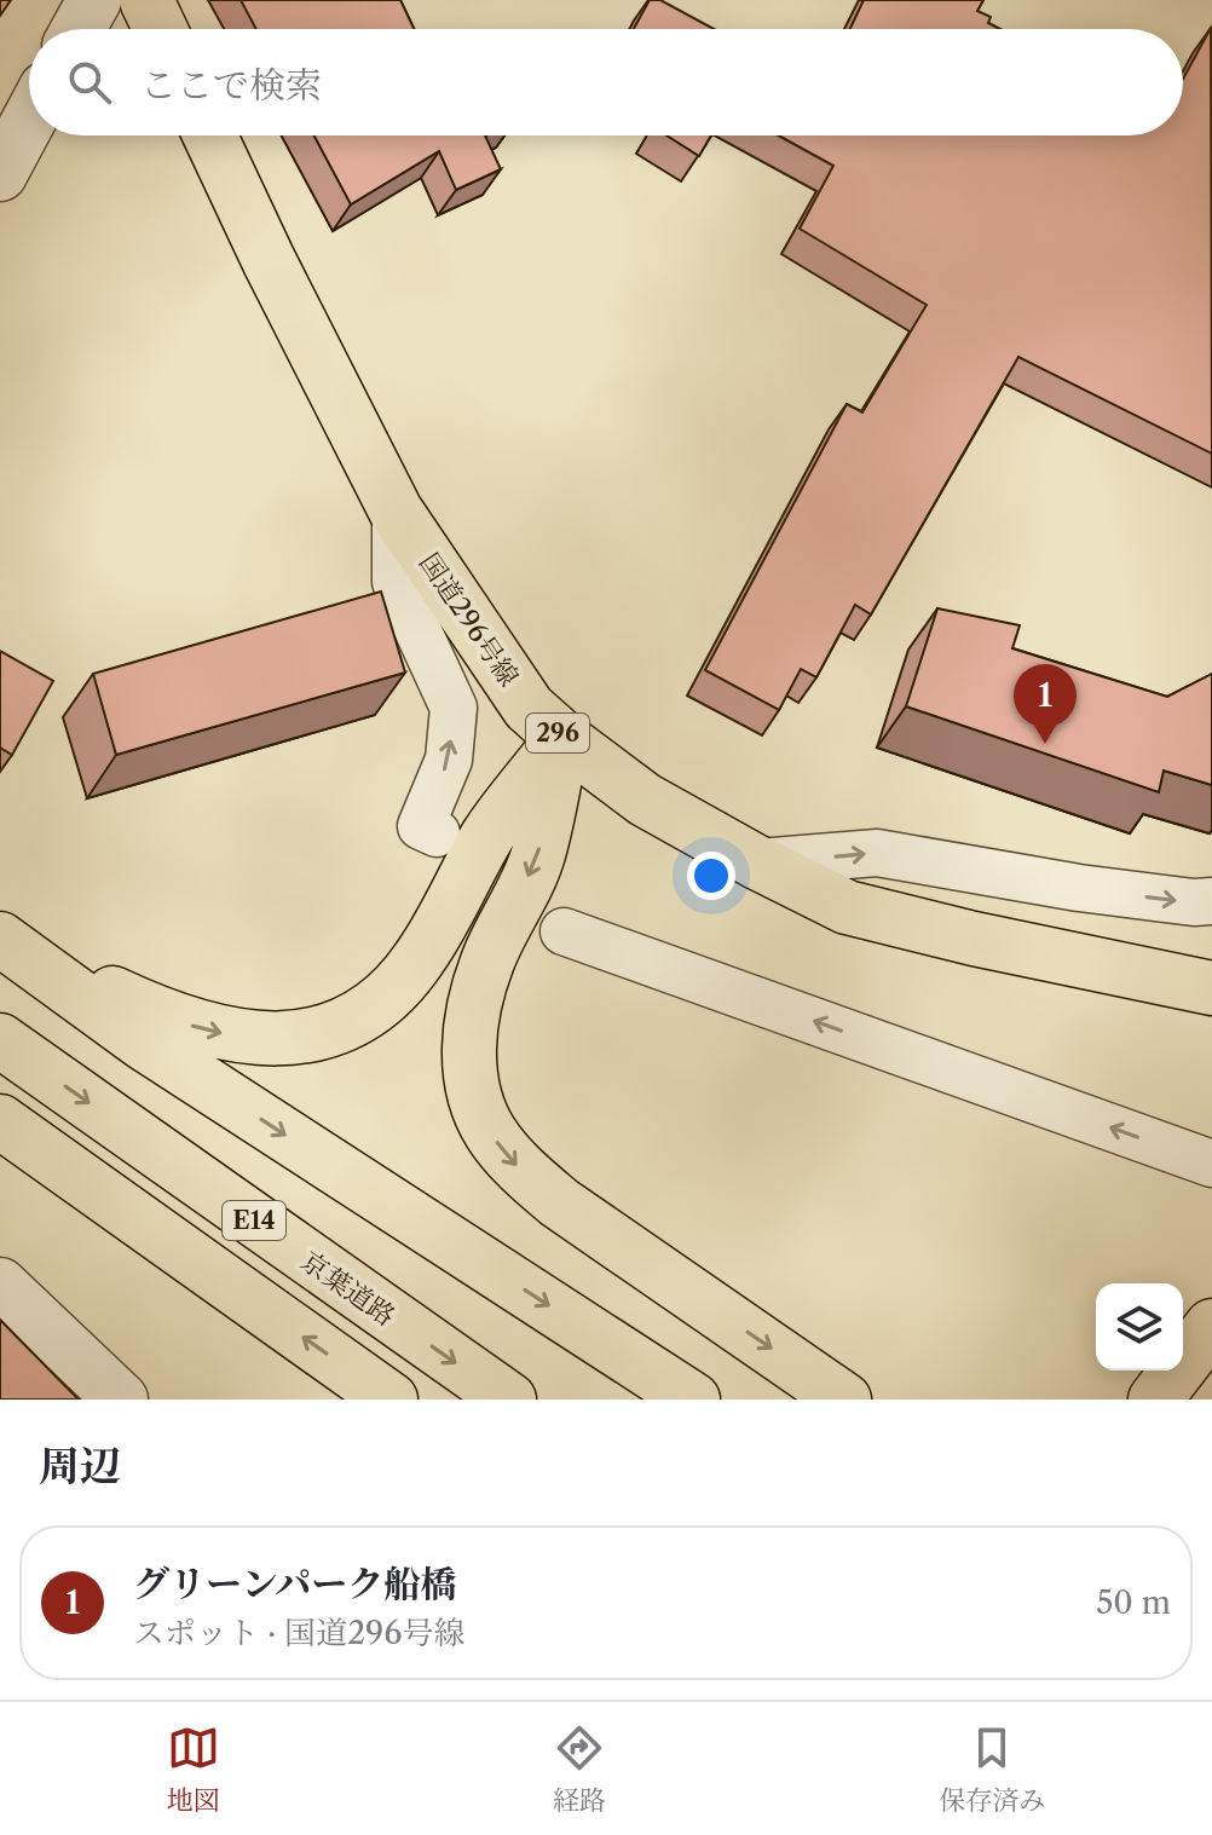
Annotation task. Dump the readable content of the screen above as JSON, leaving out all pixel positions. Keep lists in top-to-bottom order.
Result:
{
  "streets": {
    "highway": [
      "国道296号線",
      "296",
      "E14",
      "京葉道路"
    ]
  },
  "page": {
    "search": "ここで検索",
    "pins": "1",
    "heading": "周辺",
    "list": [
      {
        "mark": "1",
        "name": "グリーンパーク船橋",
        "note": "スポット · 国道296号線",
        "value": "50 m"
      }
    ],
    "nav": ["地図", "経路", "保存済み"]
  }
}
